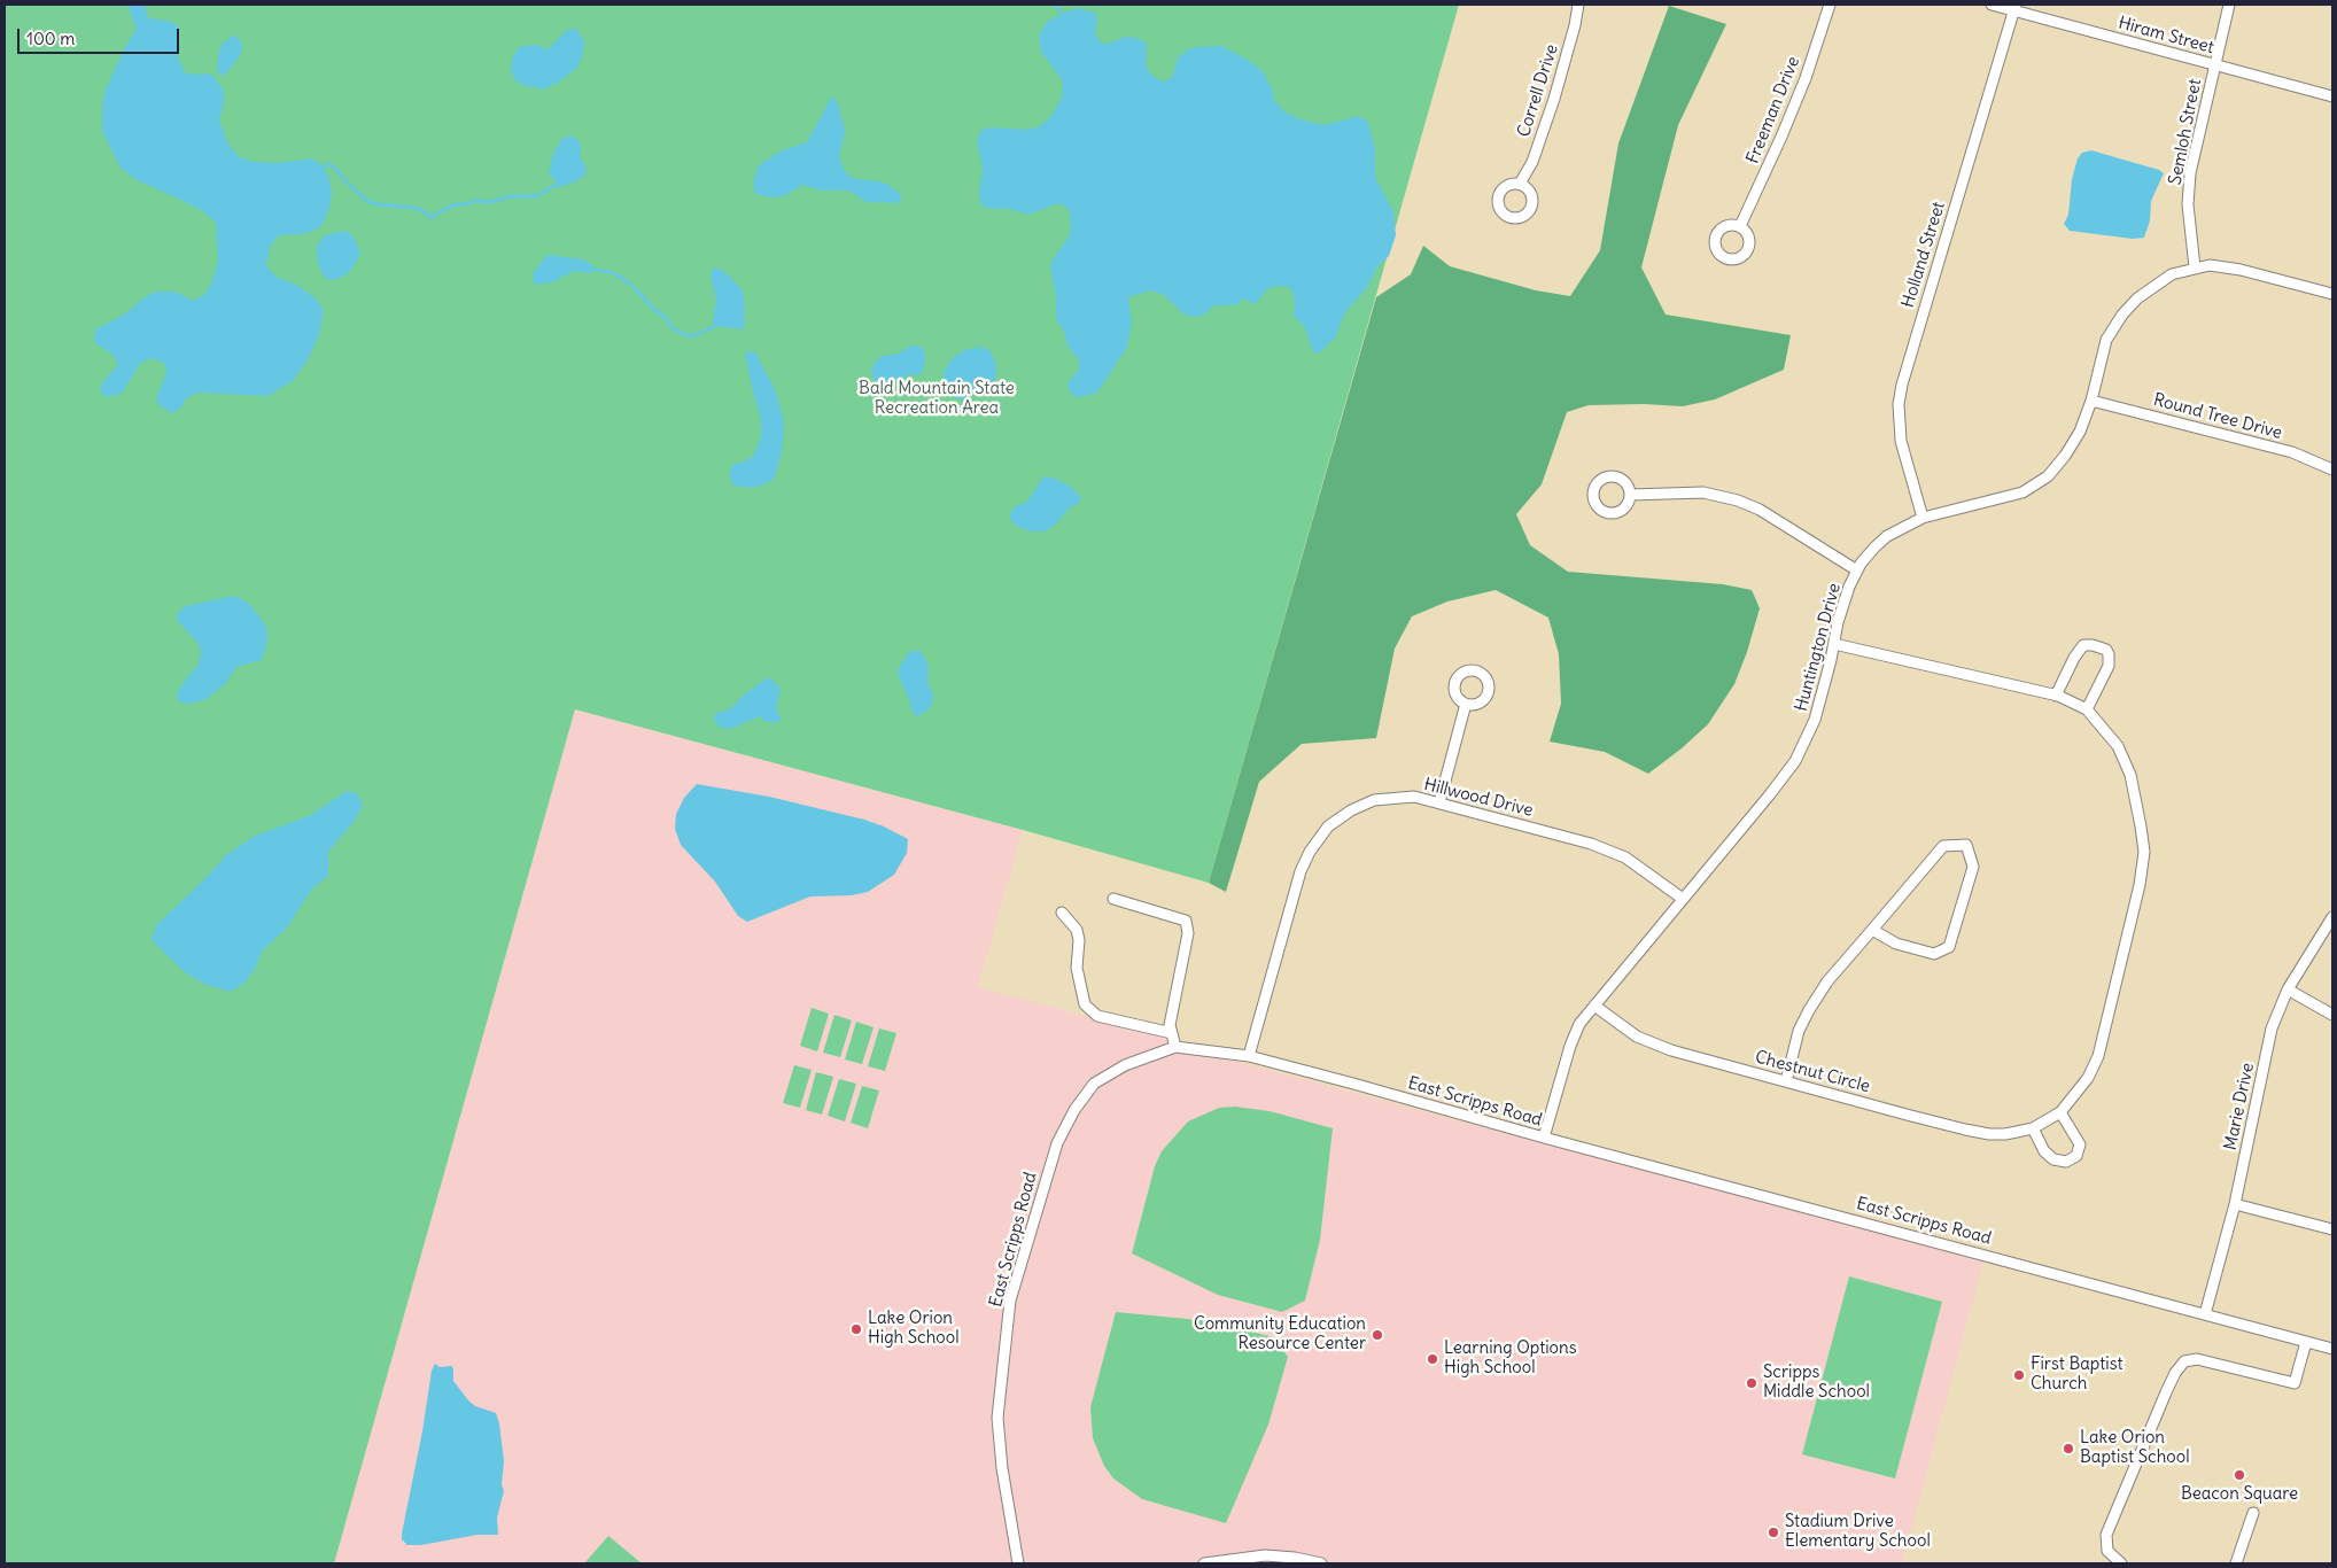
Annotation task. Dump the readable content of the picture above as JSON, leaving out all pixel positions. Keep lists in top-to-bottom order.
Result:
{
  "streets": {
    "street": [
      "Hiram Street",
      "Correll Drive",
      "Freeman Drive",
      "Semloh Street",
      "Holland Street",
      "Round Tree Drive",
      "Huntington Drive",
      "Hillwood Drive",
      "Chestnut Circle",
      "East Scripps Road",
      "Marie Drive"
    ]
  },
  "crossings": [
    ["Hiram Street", "Semloh Street"],
    ["Hiram Street", "Holland Street"],
    ["Semloh Street", "Huntington Drive"],
    ["Holland Street", "Huntington Drive"],
    ["Round Tree Drive", "Huntington Drive"],
    ["Huntington Drive", "Hillwood Drive"],
    ["Huntington Drive", "Chestnut Circle"],
    ["Huntington Drive", "East Scripps Road"],
    ["Hillwood Drive", "East Scripps Road"],
    ["East Scripps Road", "Marie Drive"]
  ],
  "parks": ["Bald Mountain State Recreation Area"],
  "places": [
    "Lake Orion High School",
    "Community Education Resource Center",
    "Learning Options High School",
    "First Baptist Church",
    "Scripps Middle School",
    "Lake Orion Baptist School",
    "Beacon Square",
    "Stadium Drive Elementary School"
  ],
  "scale_bar": "100 m"
}
